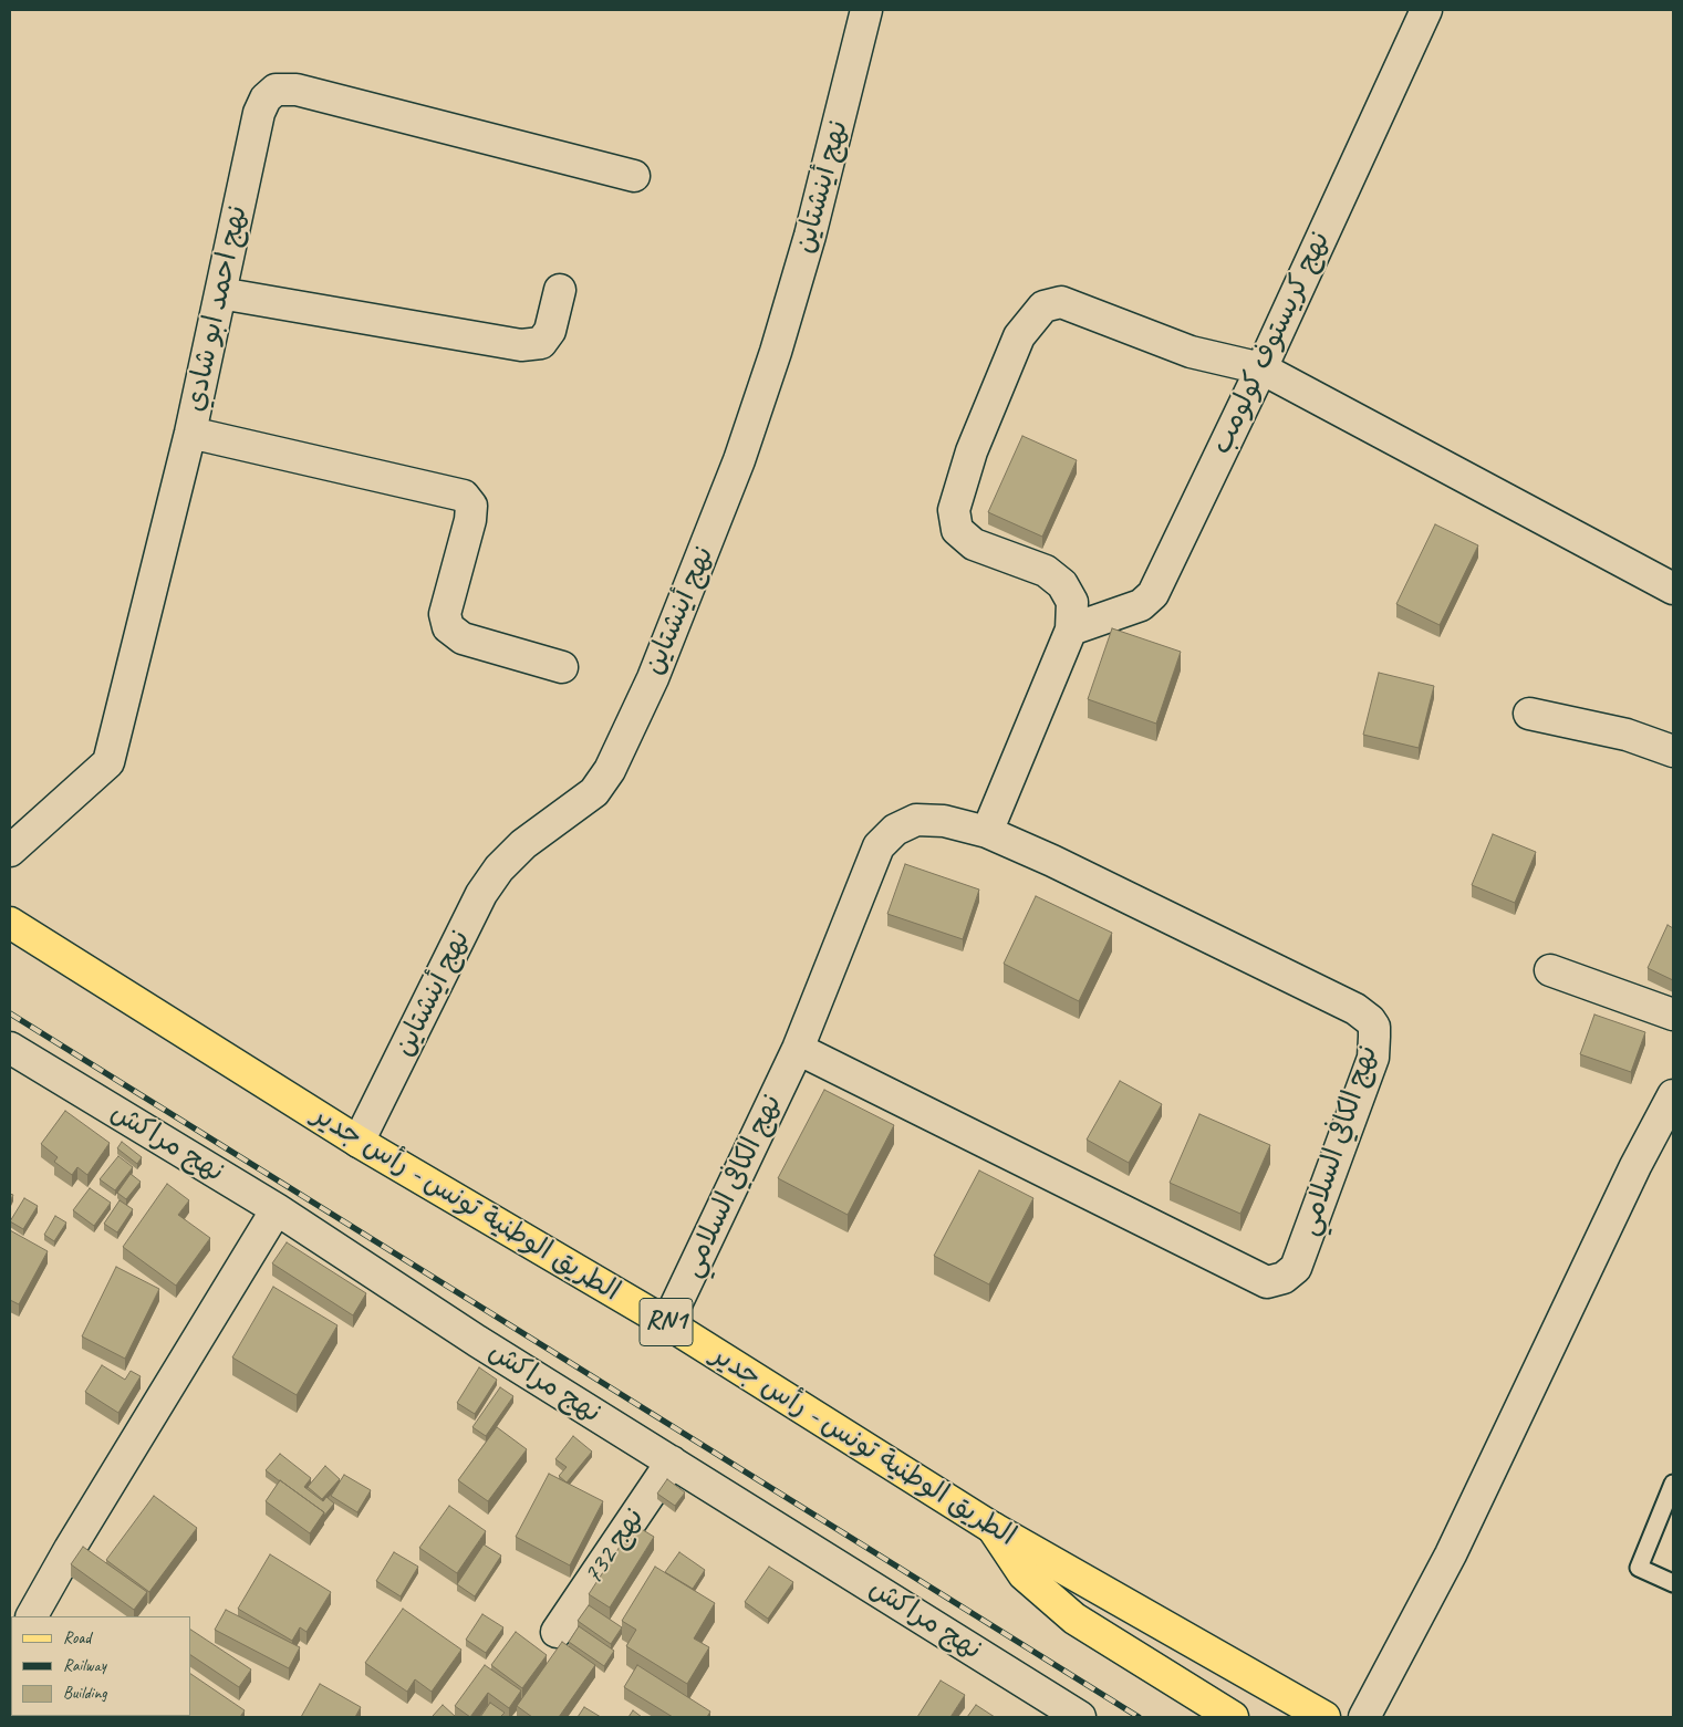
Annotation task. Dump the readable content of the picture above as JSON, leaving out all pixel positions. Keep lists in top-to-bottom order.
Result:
{
  "streets": {
    "main road": ["الطريق الوطنية تونس - رأس جدير", "RN1"],
    "street": [
      "نهج أينشتاين",
      "نهج احمد ابو شادي",
      "نهج كريستوف كولومب",
      "نهج الكافي السلامي",
      "نهج مراكش",
      "نهج 732"
    ]
  },
  "crossings": [
    ["نهج أينشتاين", "الطريق الوطنية تونس - رأس جدير"],
    ["نهج الكافي السلامي", "الطريق الوطنية تونس - رأس جدير"],
    ["نهج مراكش", "نهج 732"]
  ],
  "legend": ["Road", "Railway", "Building"]
}
